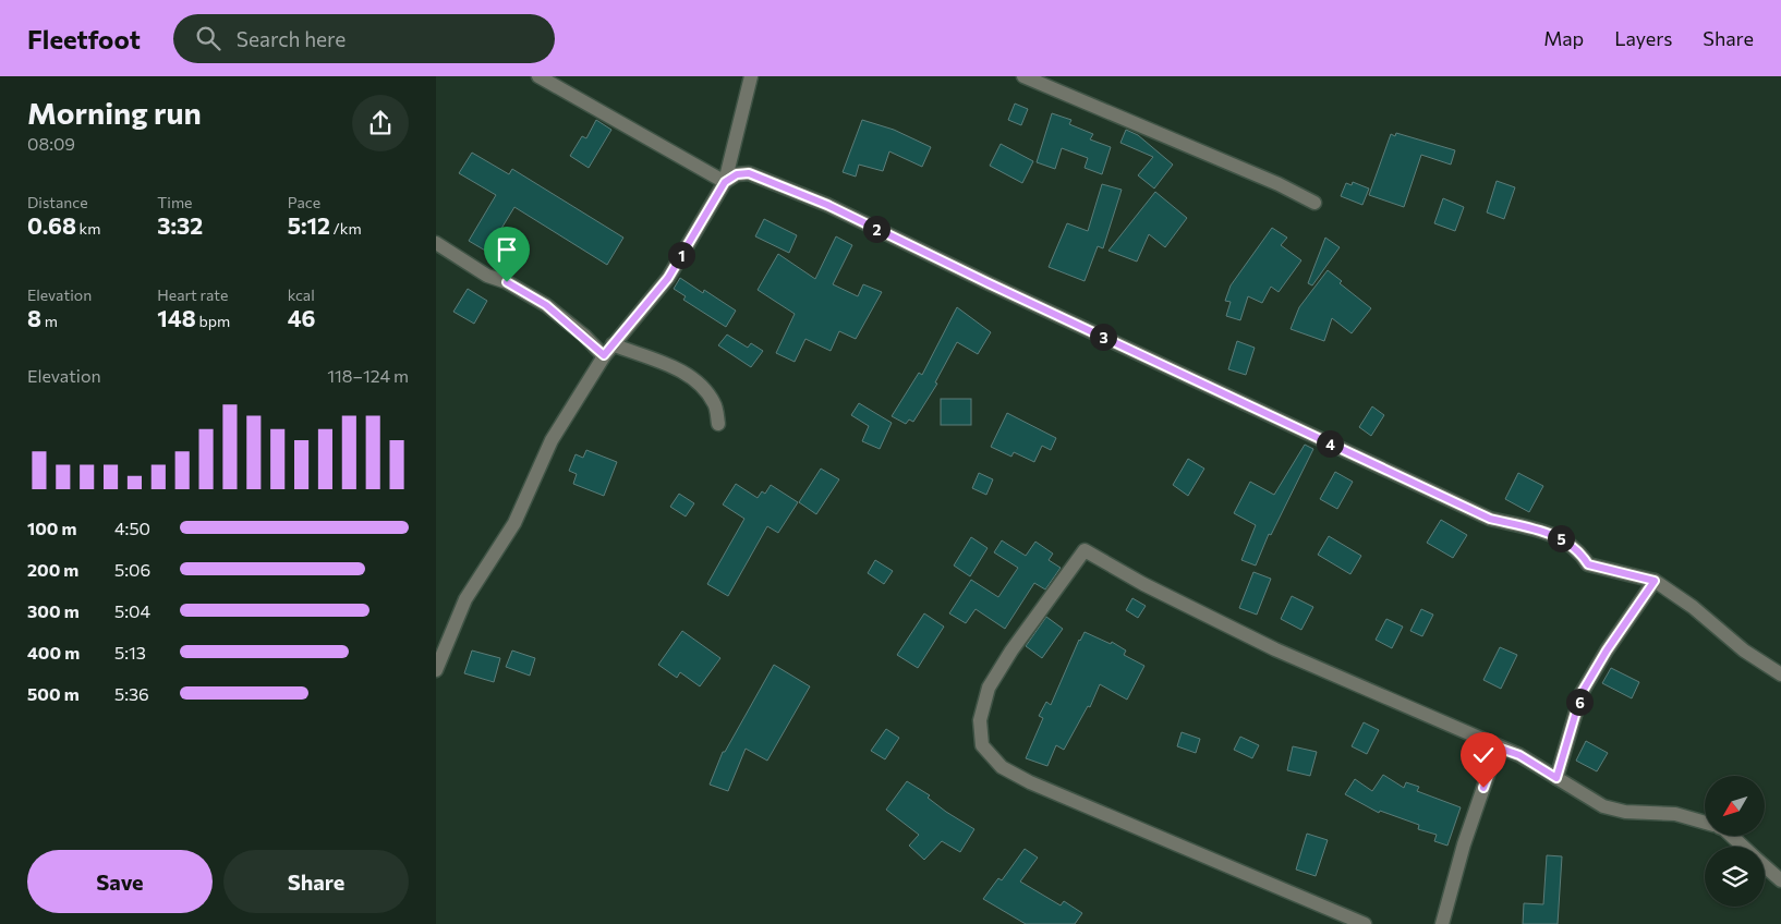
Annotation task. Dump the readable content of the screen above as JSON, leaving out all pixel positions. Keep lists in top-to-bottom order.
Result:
{
  "north": "bottom left",
  "page": {
    "header": "Fleetfoot",
    "search": "Search here",
    "nav": ["Map", "Layers", "Share"],
    "heading": ["Morning run", "08:09"],
    "stats": [
      ["Distance", "0.68 km"],
      ["Time", "3:32"],
      ["Pace", "5:12 /km"],
      ["Elevation", "8 m"],
      ["Heart rate", "148 bpm"],
      ["kcal", "46"]
    ],
    "pins": [
      "2",
      "1",
      "3",
      "4",
      "5",
      "6"
    ],
    "chart": ["Elevation", "118–124 m"],
    "list": [
      {
        "name": "100 m",
        "note": "4:50"
      },
      {
        "name": "200 m",
        "note": "5:06"
      },
      {
        "name": "300 m",
        "note": "5:04"
      },
      {
        "name": "400 m",
        "note": "5:13"
      },
      {
        "name": "500 m",
        "note": "5:36"
      }
    ],
    "buttons": ["Save", "Share"]
  }
}
